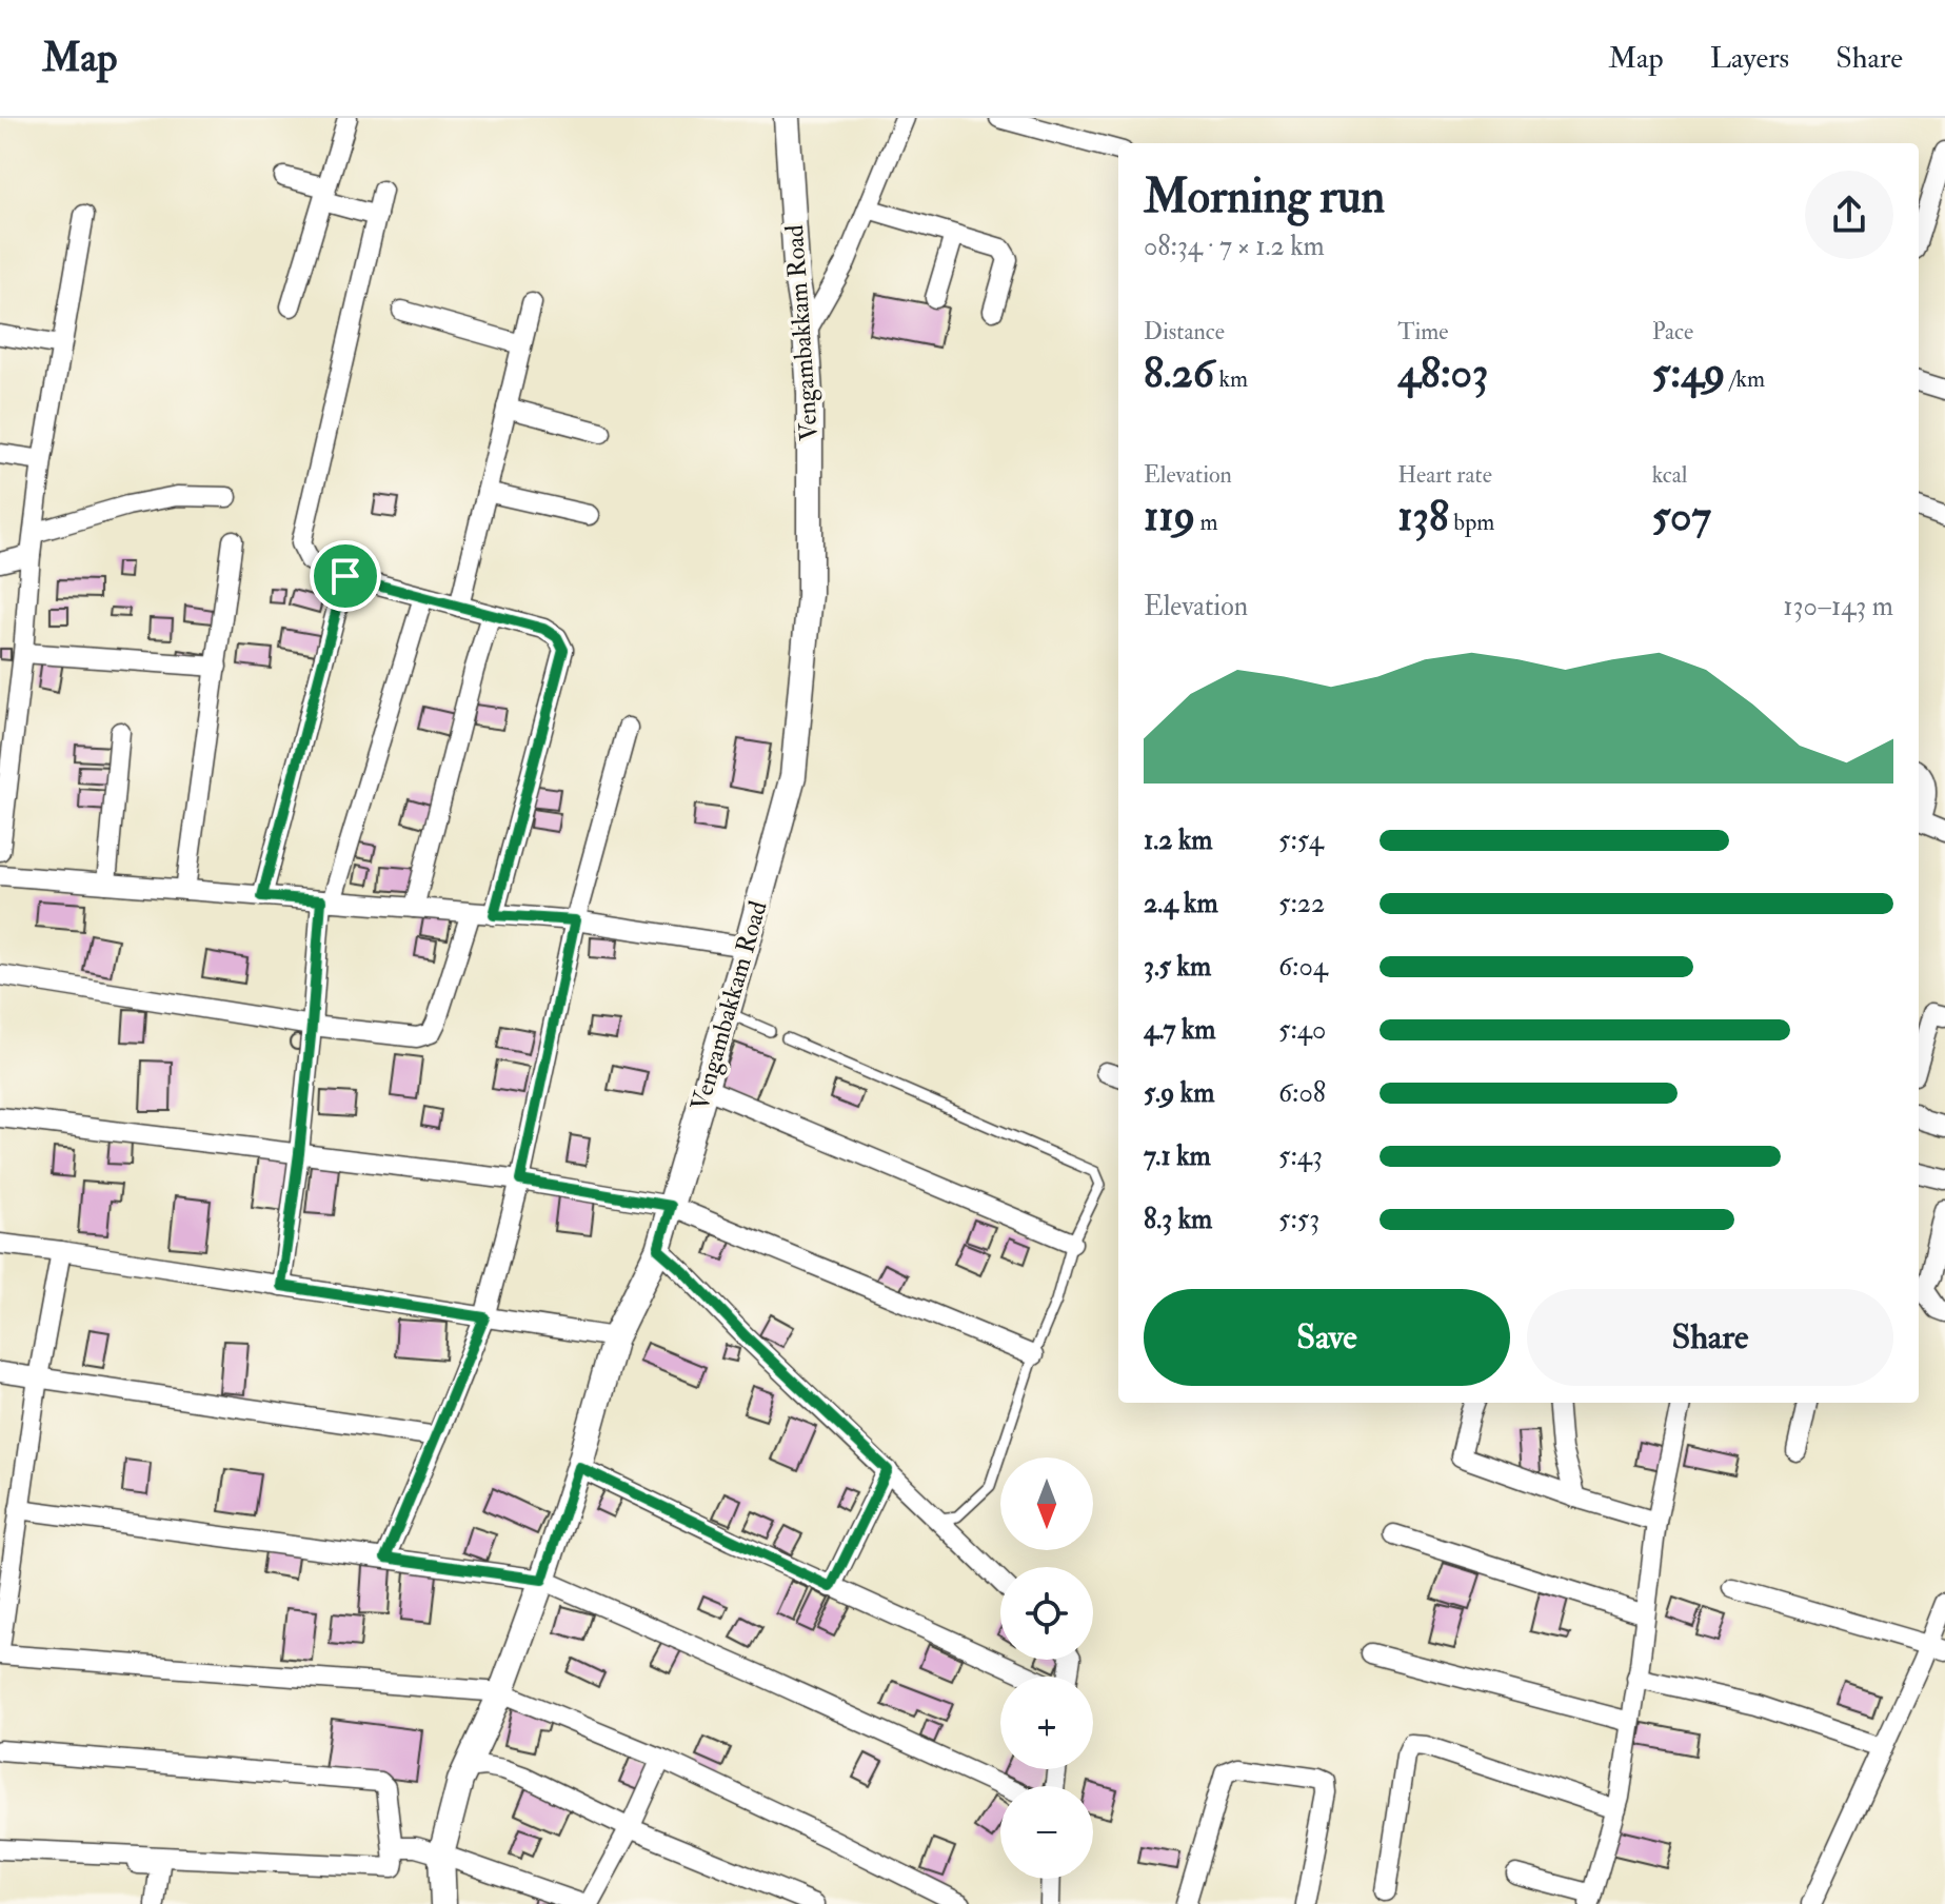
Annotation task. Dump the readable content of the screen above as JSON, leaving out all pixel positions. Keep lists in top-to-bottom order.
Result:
{
  "streets": {
    "main road": ["Vengambakkam Road"]
  },
  "north": "bottom",
  "page": {
    "header": "Map",
    "nav": ["Map", "Layers", "Share"],
    "heading": ["Morning run", "08:34 · 7 × 1.2 km"],
    "stats": [
      ["Distance", "8.26 km"],
      ["Time", "48:03"],
      ["Pace", "5:49 /km"],
      ["Elevation", "119 m"],
      ["Heart rate", "138 bpm"],
      ["kcal", "507"]
    ],
    "chart": ["Elevation", "130–143 m"],
    "list": [
      {
        "name": "1.2 km",
        "note": "5:54"
      },
      {
        "name": "2.4 km",
        "note": "5:22"
      },
      {
        "name": "3.5 km",
        "note": "6:04"
      },
      {
        "name": "4.7 km",
        "note": "5:40"
      },
      {
        "name": "5.9 km",
        "note": "6:08"
      },
      {
        "name": "7.1 km",
        "note": "5:43"
      },
      {
        "name": "8.3 km",
        "note": "5:53"
      }
    ],
    "buttons": ["Save", "Share"],
    "map_buttons": ["+", "−"]
  }
}
